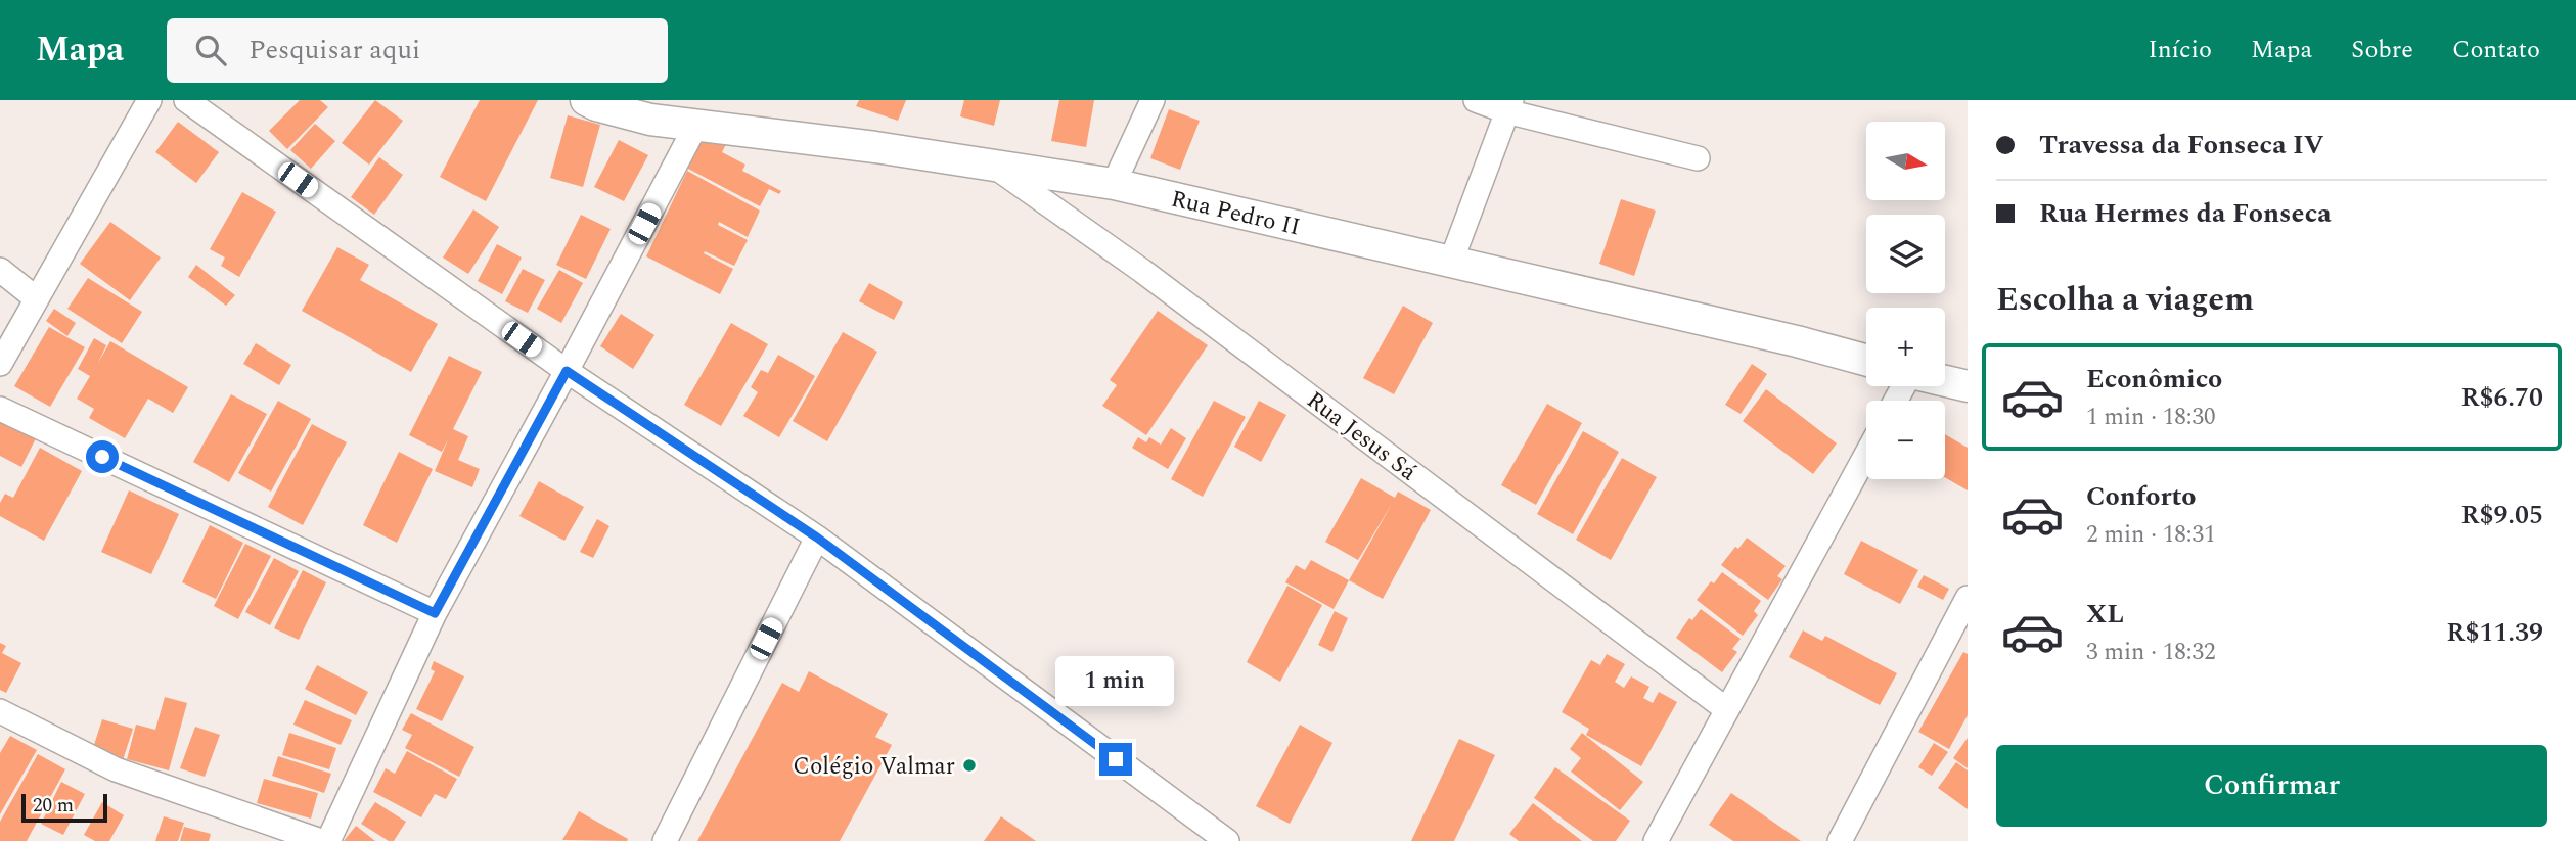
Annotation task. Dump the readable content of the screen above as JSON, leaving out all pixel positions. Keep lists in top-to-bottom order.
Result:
{
  "streets": {
    "street": ["Rua Pedro II", "Rua Jesus Sá"]
  },
  "crossings": [
    ["Rua Pedro II", "Rua Jesus Sá"]
  ],
  "places": ["Colégio Valmar"],
  "scale_bar": "20 m",
  "north": "right",
  "page": {
    "header": "Mapa",
    "search": "Pesquisar aqui",
    "nav": [
      "Início",
      "Mapa",
      "Sobre",
      "Contato"
    ],
    "banner": ["Travessa da Fonseca IV", "Rua Hermes da Fonseca"],
    "map_buttons": ["+", "−"],
    "heading": "Escolha a viagem",
    "list": [
      {
        "name": "Econômico",
        "note": "1 min · 18:30",
        "value": "R$6.70"
      },
      {
        "name": "Conforto",
        "note": "2 min · 18:31",
        "value": "R$9.05"
      },
      {
        "name": "XL",
        "note": "3 min · 18:32",
        "value": "R$11.39"
      }
    ],
    "bubble": "1 min",
    "buttons": "Confirmar",
    "scale": "20 m"
  }
}
